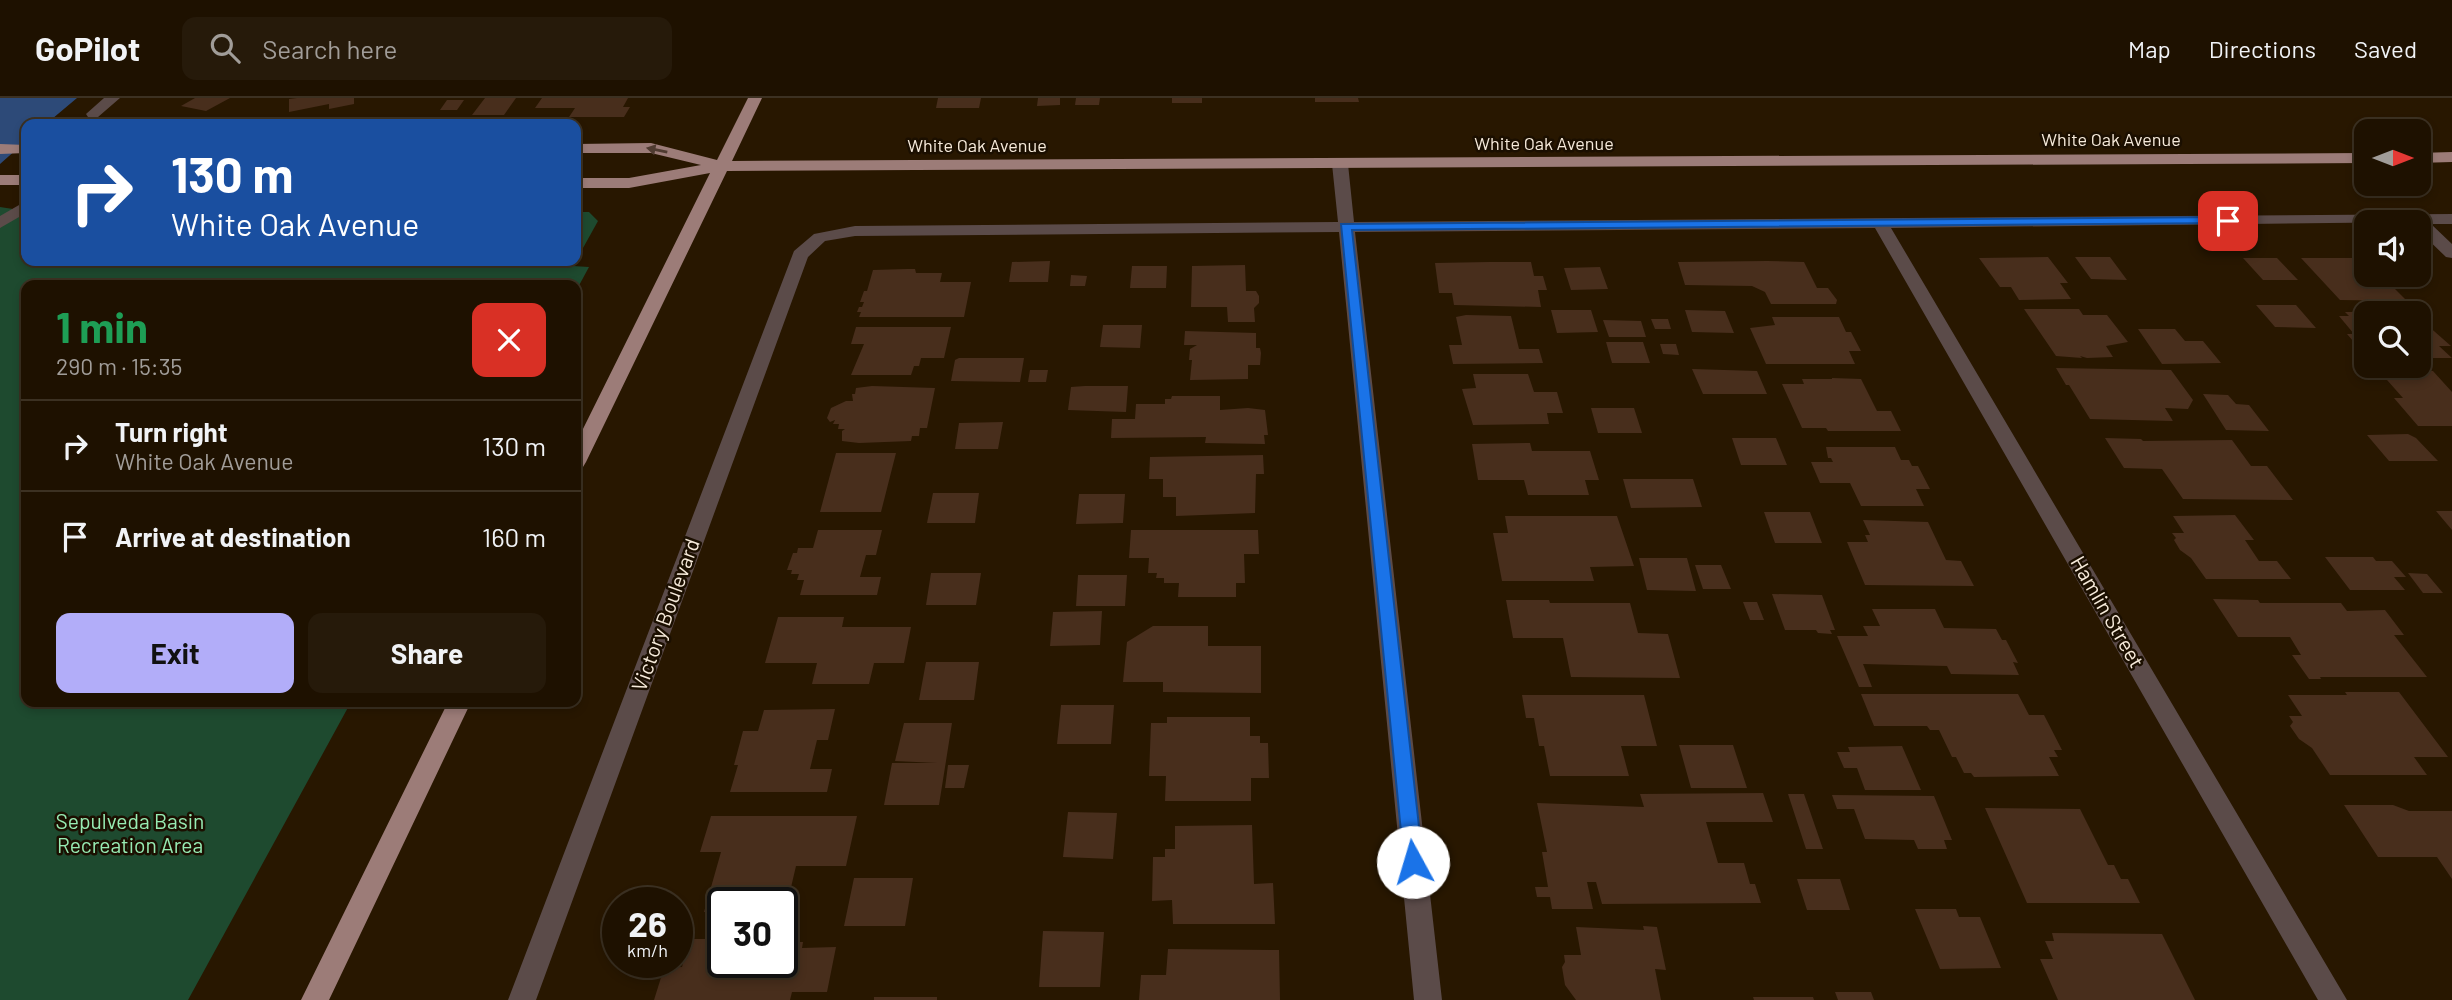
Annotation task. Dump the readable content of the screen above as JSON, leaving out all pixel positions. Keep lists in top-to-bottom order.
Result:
{
  "streets": {
    "main road": ["White Oak Avenue"],
    "street": ["Hamlin Street", "Victory Boulevard"]
  },
  "parks": ["Sepulveda Basin Recreation Area"],
  "north": "right",
  "page": {
    "header": "GoPilot",
    "search": "Search here",
    "nav": ["Map", "Directions", "Saved"],
    "turn": ["130 m", "White Oak Avenue"],
    "heading": ["1 min", "290 m · 15:35"],
    "list": [
      {
        "name": "Turn right",
        "note": "White Oak Avenue",
        "value": "130 m"
      },
      {
        "name": "Arrive at destination",
        "value": "160 m"
      }
    ],
    "buttons": ["Exit", "Share"],
    "speed": "26 km/h",
    "limit": "30"
  }
}
